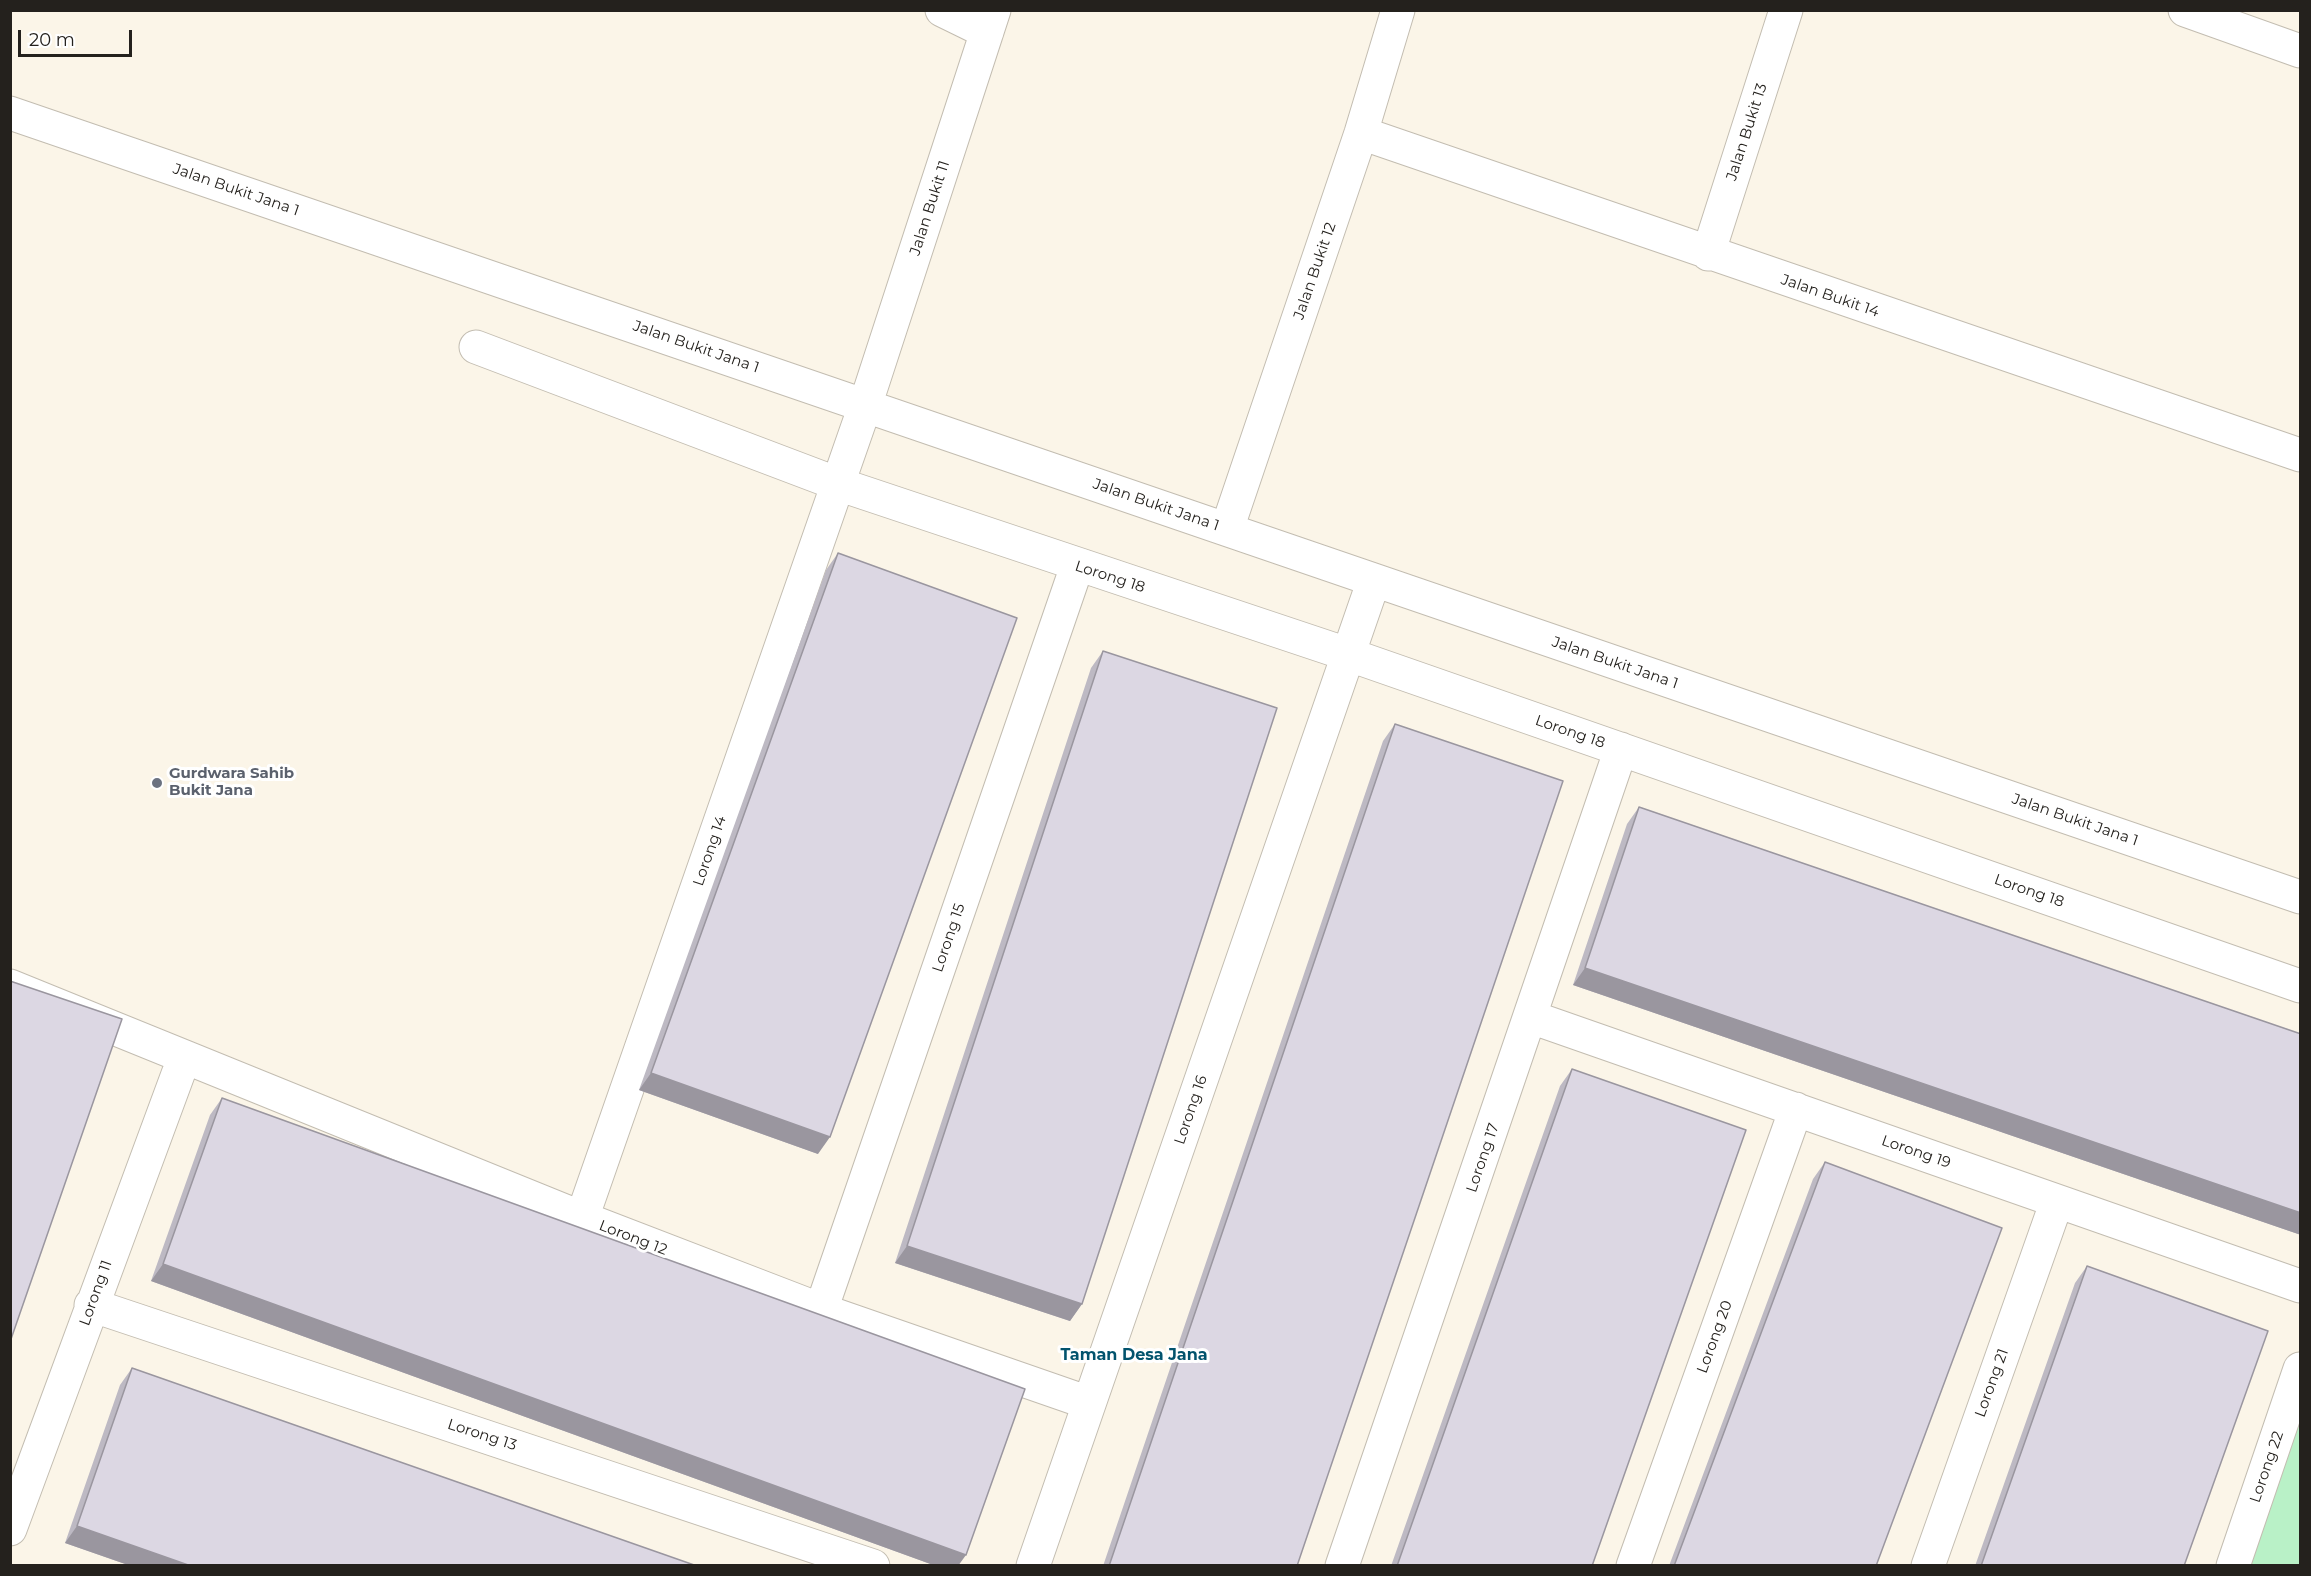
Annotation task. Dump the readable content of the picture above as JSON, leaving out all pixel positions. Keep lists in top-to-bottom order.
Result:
{
  "streets": {
    "street": [
      "Jalan Bukit 13",
      "Jalan Bukit Jana 1",
      "Jalan Bukit 11",
      "Jalan Bukit 12",
      "Jalan Bukit 14",
      "Lorong 18",
      "Lorong 14",
      "Lorong 15",
      "Lorong 16",
      "Lorong 19",
      "Lorong 17",
      "Lorong 12",
      "Lorong 11",
      "Lorong 20",
      "Lorong 21",
      "Lorong 13",
      "Lorong 22"
    ]
  },
  "crossings": [
    ["Jalan Bukit 13", "Jalan Bukit 14"],
    ["Jalan Bukit Jana 1", "Jalan Bukit 11"],
    ["Jalan Bukit Jana 1", "Jalan Bukit 12"],
    ["Jalan Bukit Jana 1", "Lorong 16"],
    ["Jalan Bukit 11", "Lorong 18"],
    ["Jalan Bukit 11", "Lorong 14"],
    ["Jalan Bukit 12", "Jalan Bukit 14"],
    ["Lorong 18", "Lorong 14"],
    ["Lorong 18", "Lorong 15"],
    ["Lorong 18", "Lorong 16"],
    ["Lorong 18", "Lorong 17"],
    ["Lorong 14", "Lorong 12"],
    ["Lorong 15", "Lorong 12"],
    ["Lorong 16", "Lorong 12"],
    ["Lorong 19", "Lorong 17"],
    ["Lorong 19", "Lorong 20"],
    ["Lorong 19", "Lorong 21"],
    ["Lorong 12", "Lorong 11"],
    ["Lorong 11", "Lorong 13"]
  ],
  "districts": ["Taman Desa Jana"],
  "places": ["Gurdwara Sahib Bukit Jana"],
  "scale_bar": "20 m"
}
